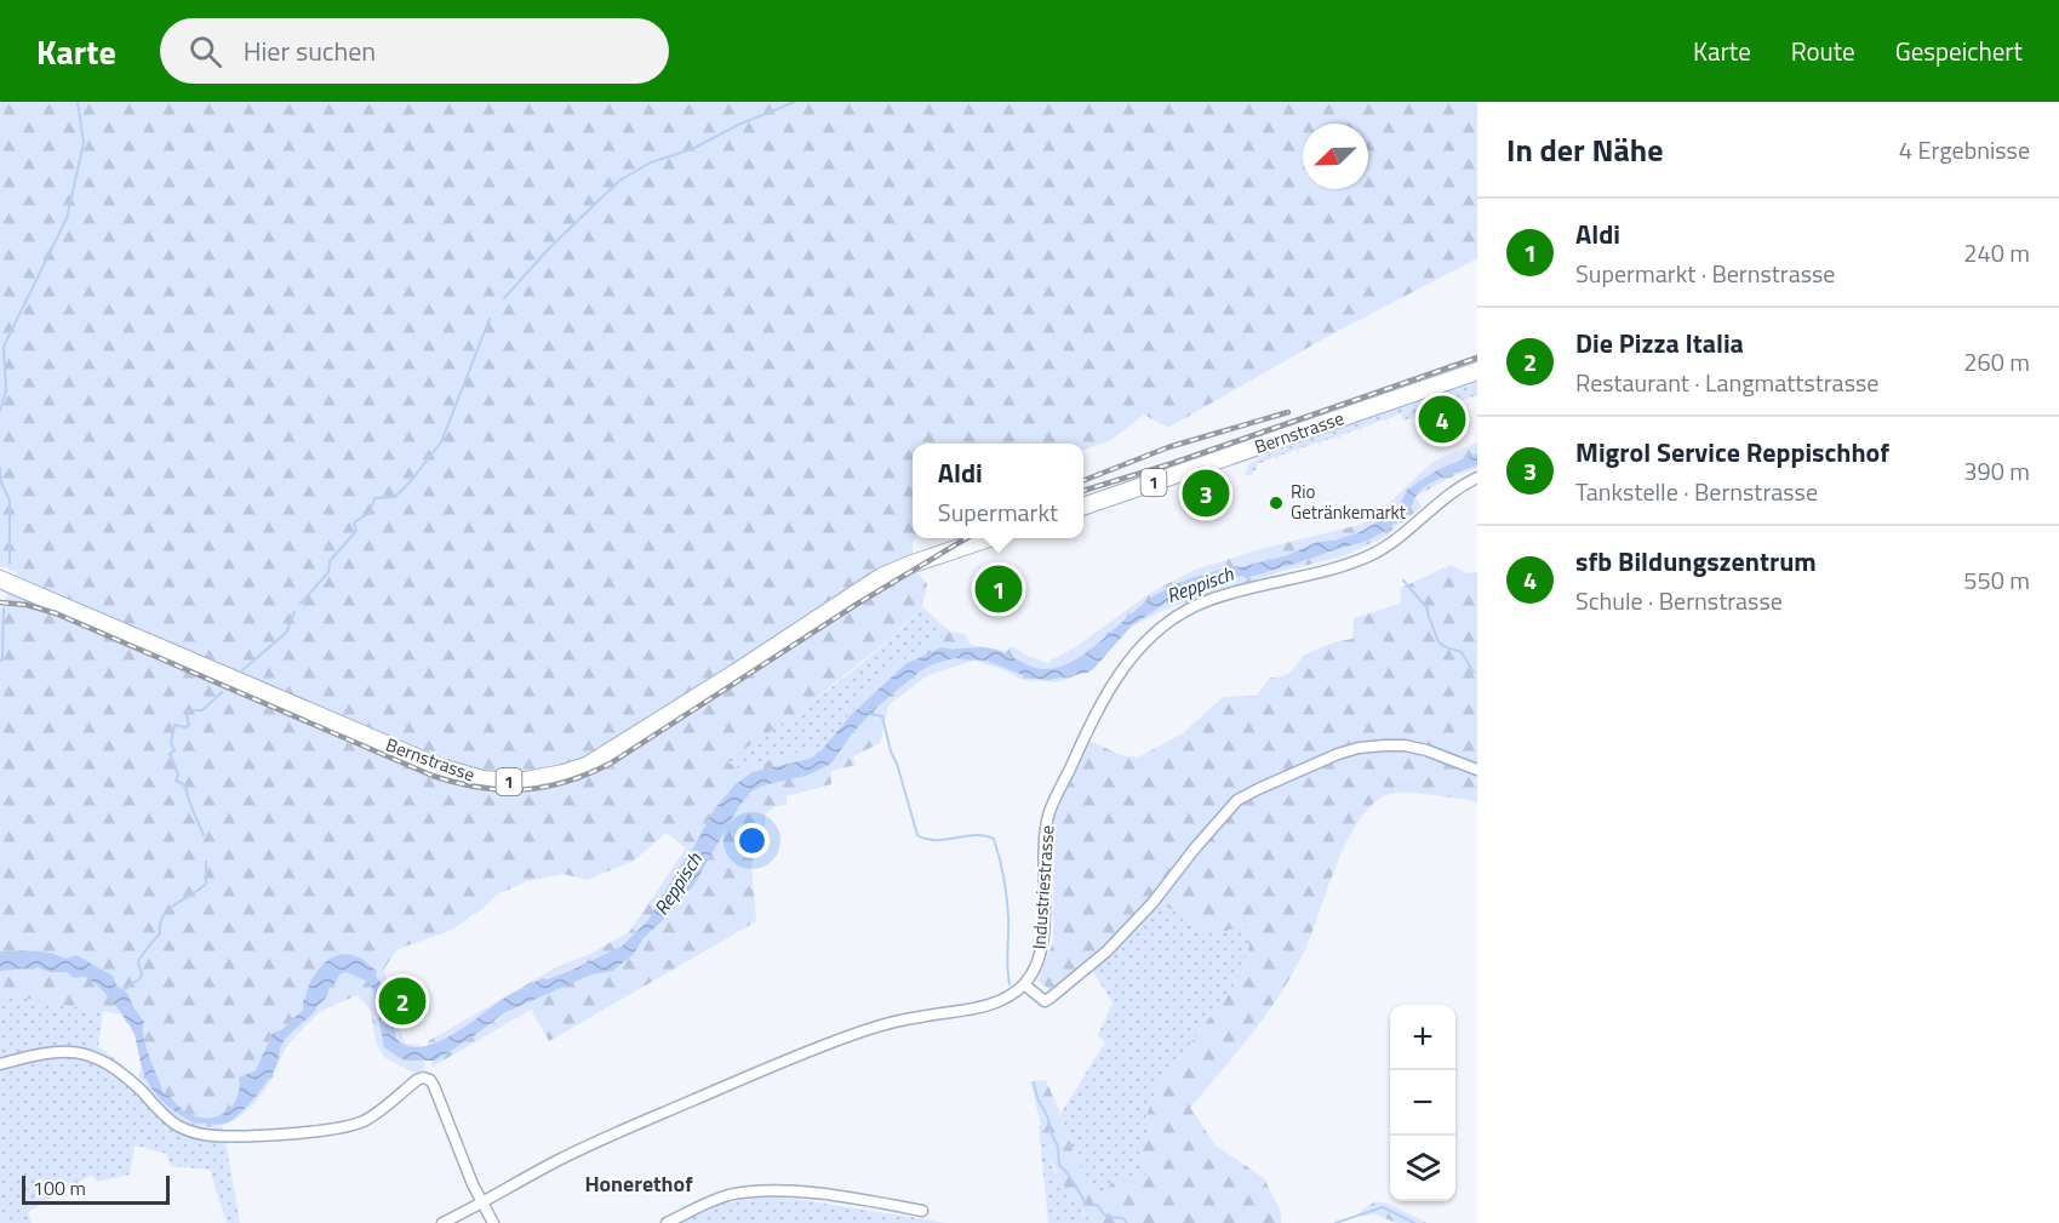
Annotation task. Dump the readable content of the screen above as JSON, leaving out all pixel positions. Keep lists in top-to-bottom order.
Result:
{
  "streets": {
    "main road": ["Bernstrasse", "1"],
    "street": ["Industriestrasse"]
  },
  "districts": ["Honerethof"],
  "water": ["Reppisch"],
  "places": ["Rio Getränkemarkt"],
  "scale_bar": "100 m",
  "north": "bottom left",
  "page": {
    "header": "Karte",
    "search": "Hier suchen",
    "nav": ["Karte", "Route", "Gespeichert"],
    "heading": ["In der Nähe", "4 Ergebnisse"],
    "list": [
      {
        "mark": "1",
        "name": "Aldi",
        "note": "Supermarkt · Bernstrasse",
        "value": "240 m"
      },
      {
        "mark": "2",
        "name": "Die Pizza Italia",
        "note": "Restaurant · Langmattstrasse",
        "value": "260 m"
      },
      {
        "mark": "3",
        "name": "Migrol Service Reppischhof",
        "note": "Tankstelle · Bernstrasse",
        "value": "390 m"
      },
      {
        "mark": "4",
        "name": "sfb Bildungszentrum",
        "note": "Schule · Bernstrasse",
        "value": "550 m"
      }
    ],
    "pins": [
      "4",
      "3",
      "1",
      "2"
    ],
    "popup": ["Aldi", "Supermarkt"],
    "map_buttons": ["+", "−"],
    "scale": "100 m"
  }
}
